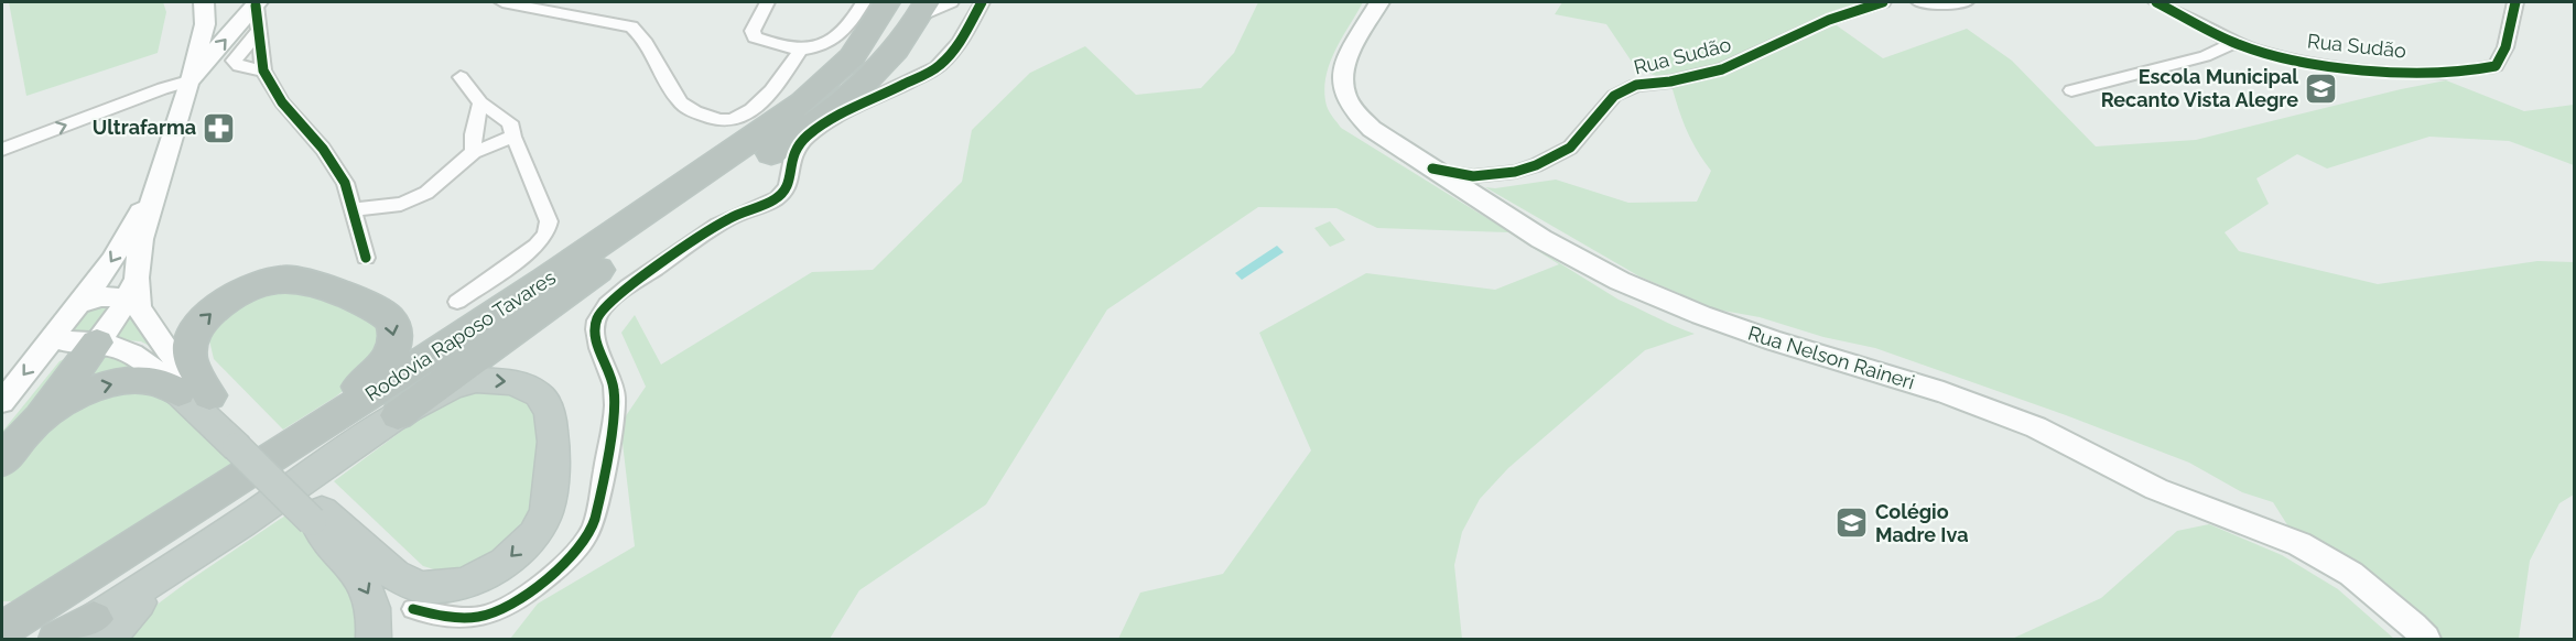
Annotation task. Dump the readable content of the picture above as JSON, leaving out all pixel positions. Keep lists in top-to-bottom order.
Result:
{
  "streets": {
    "highway": ["Rodovia Raposo Tavares"],
    "main road": ["Rua Nelson Raineri"],
    "street": ["Rua Sudão"]
  },
  "crossings": [
    ["Rua Sudão", "Rua Nelson Raineri"]
  ],
  "places": {
    "school or university": ["Escola Municipal Recanto Vista Alegre", "Colégio Madre Iva"],
    "pharmacy": ["Ultrafarma"]
  }
}
